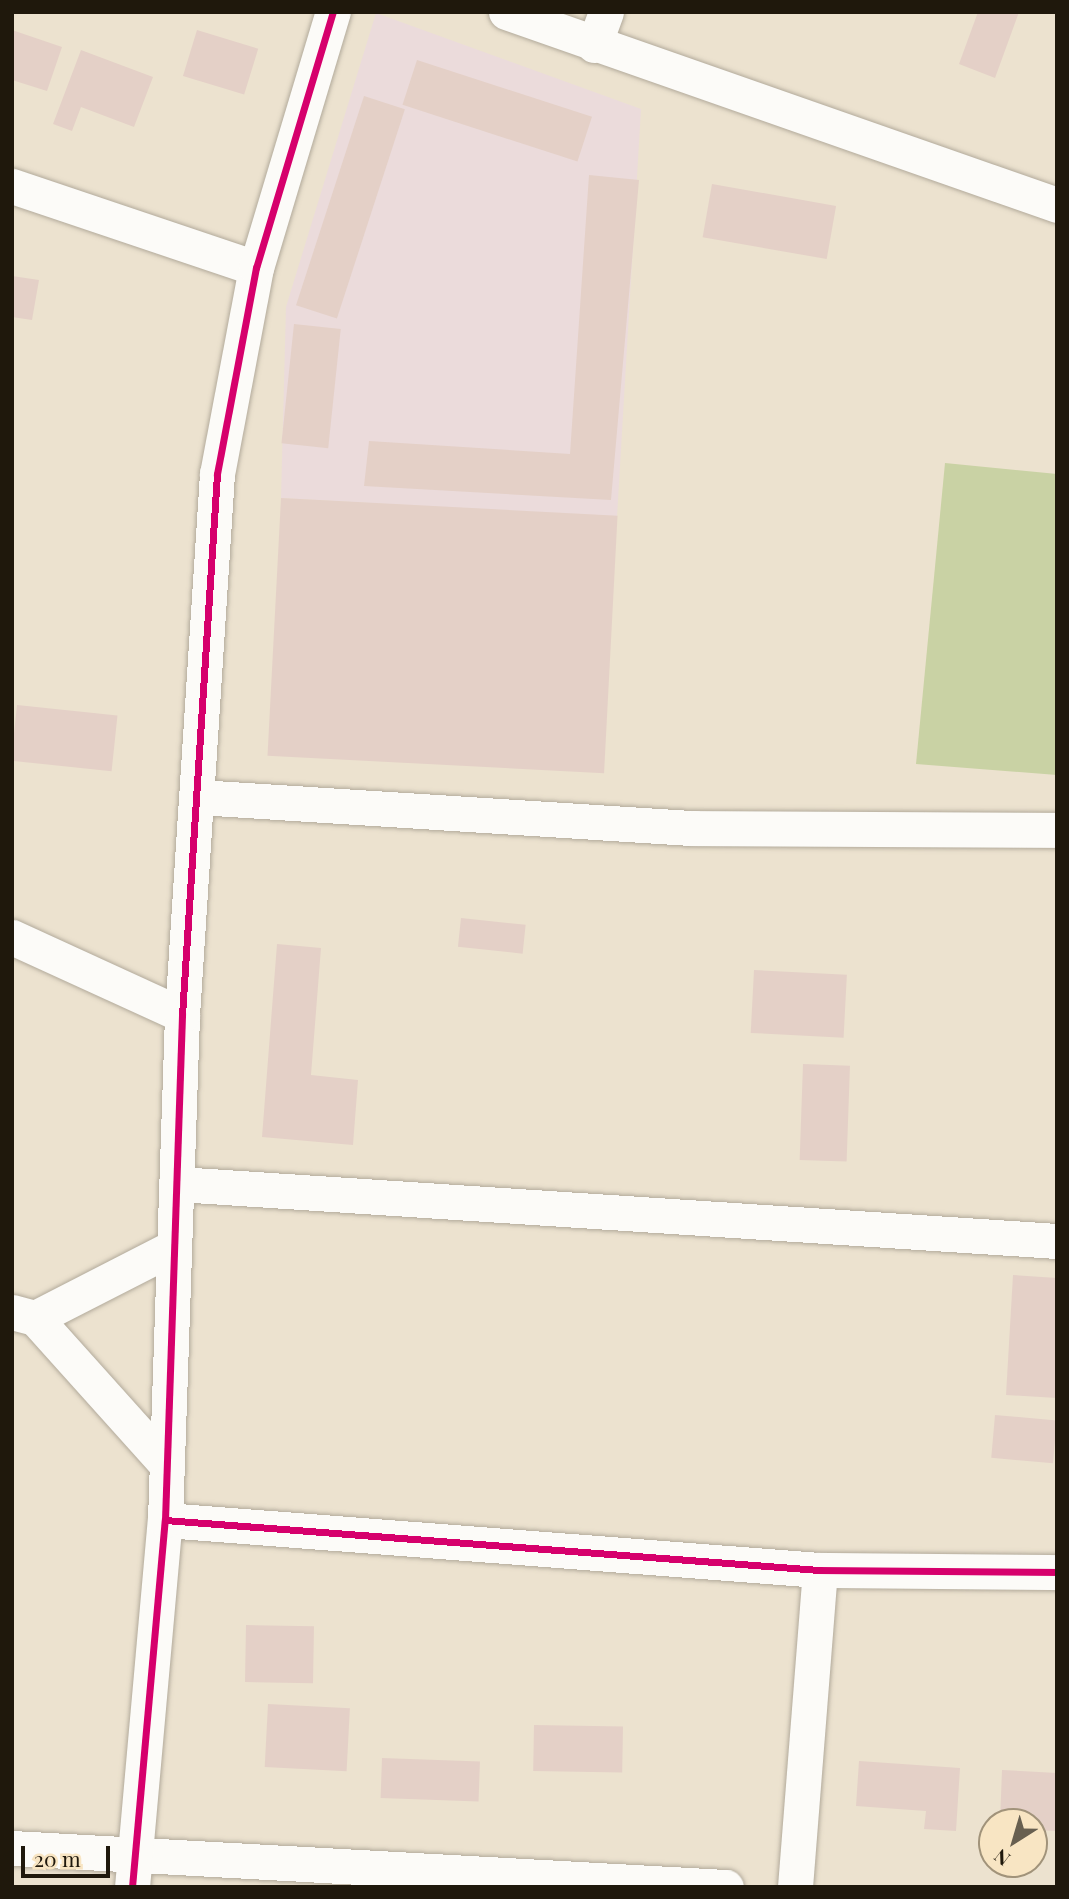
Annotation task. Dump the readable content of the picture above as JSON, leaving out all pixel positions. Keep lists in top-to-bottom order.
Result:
{
  "scale_bar": "20 m",
  "north": "bottom left"
}
